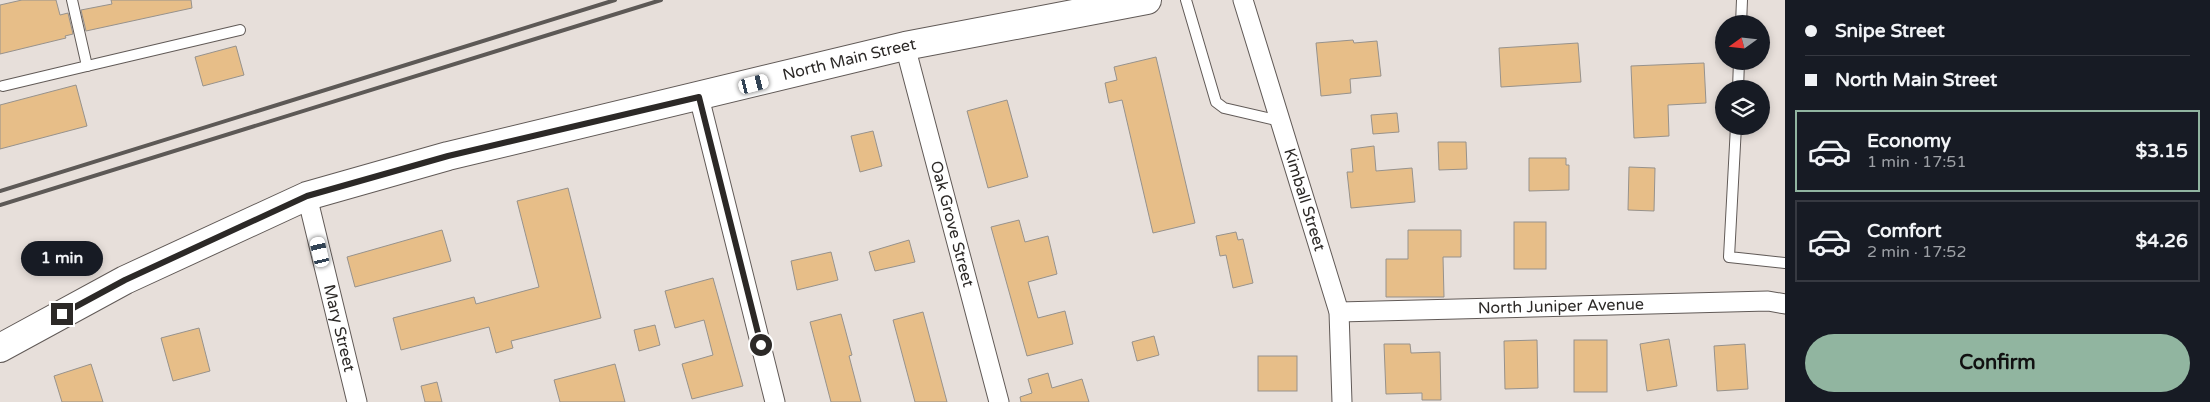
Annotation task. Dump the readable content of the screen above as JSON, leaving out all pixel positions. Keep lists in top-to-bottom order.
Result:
{
  "streets": {
    "main road": ["North Main Street"],
    "street": [
      "Kimball Street",
      "Oak Grove Street",
      "North Juniper Avenue",
      "Mary Street"
    ]
  },
  "crossings": [
    ["North Main Street", "Oak Grove Street"],
    ["North Main Street", "Mary Street"],
    ["Kimball Street", "North Juniper Avenue"]
  ],
  "north": "left",
  "page": {
    "banner": ["Snipe Street", "North Main Street"],
    "list": [
      {
        "name": "Economy",
        "note": "1 min · 17:51",
        "value": "$3.15"
      },
      {
        "name": "Comfort",
        "note": "2 min · 17:52",
        "value": "$4.26"
      }
    ],
    "bubble": "1 min",
    "buttons": "Confirm"
  }
}
